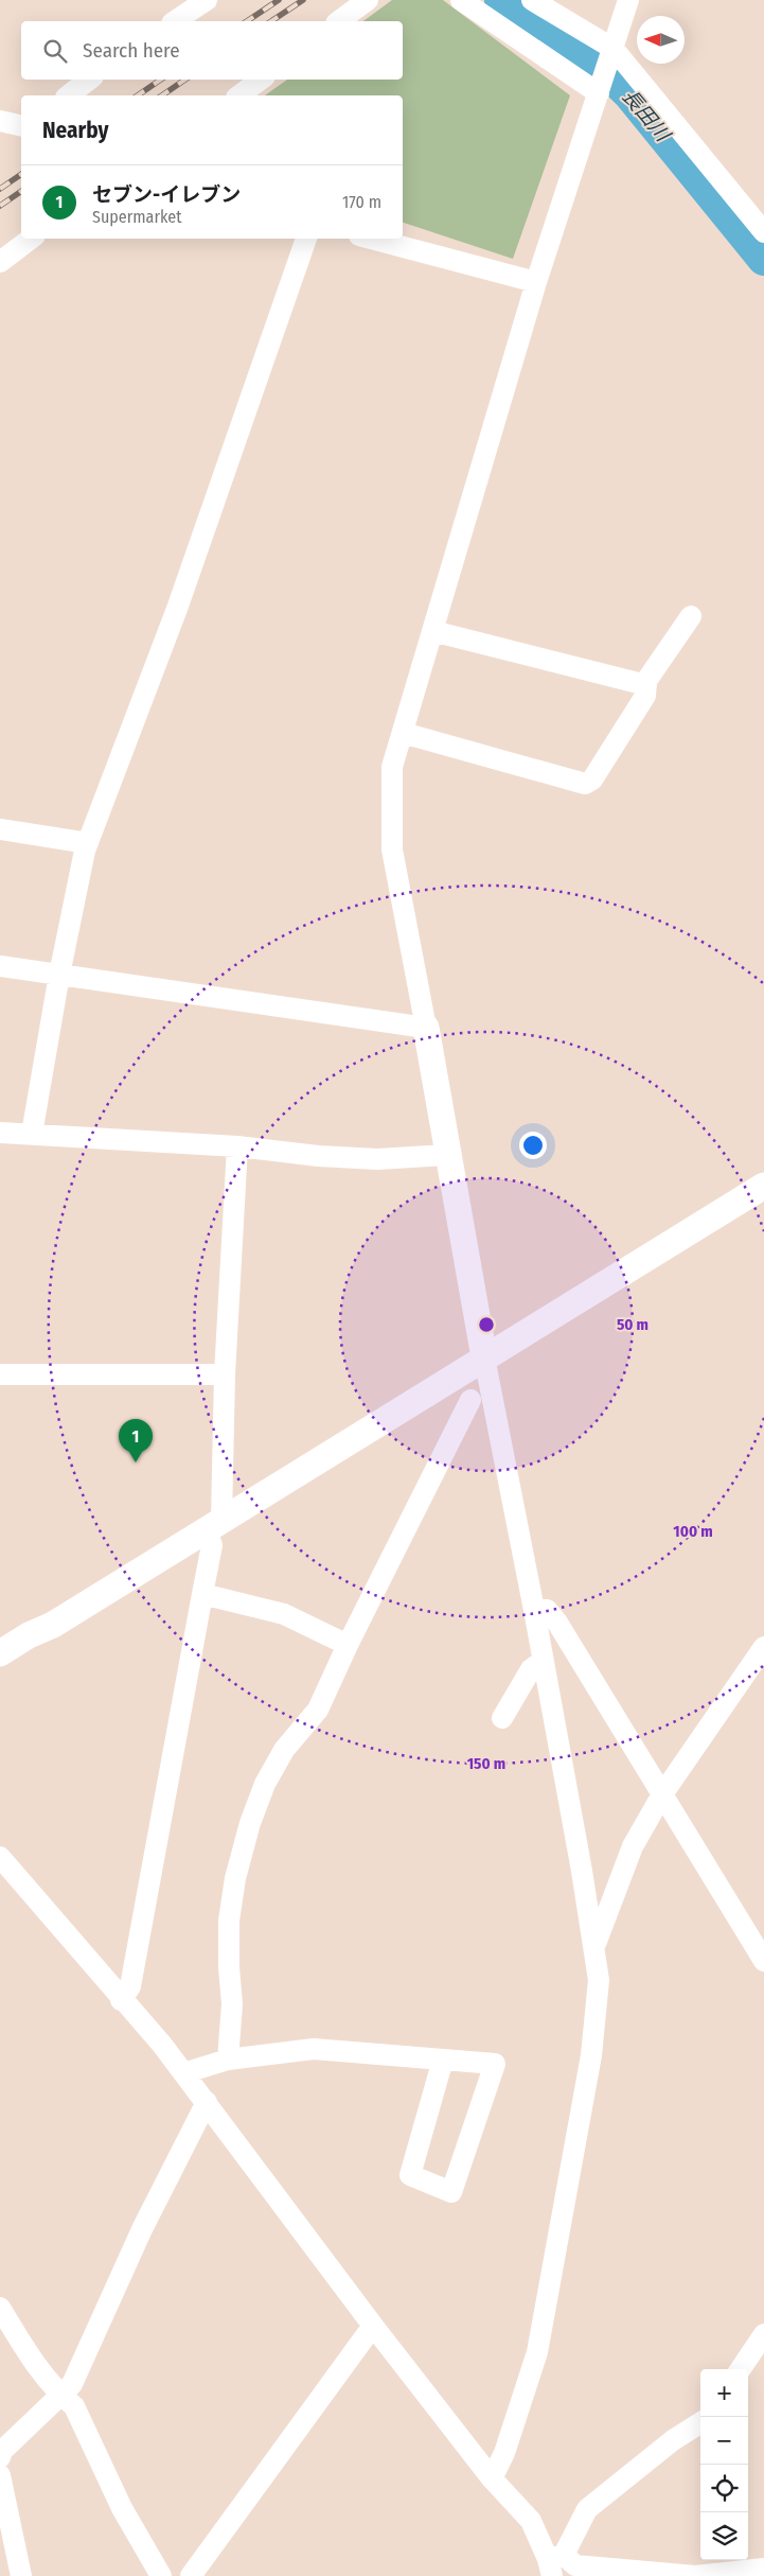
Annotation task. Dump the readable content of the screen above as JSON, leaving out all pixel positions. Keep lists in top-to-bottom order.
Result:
{
  "water": ["長田川"],
  "north": "left",
  "page": {
    "search": "Search here",
    "heading": "Nearby",
    "list": [
      {
        "mark": "1",
        "name": "セブン-イレブン",
        "note": "Supermarket",
        "value": "170 m"
      }
    ],
    "pins": "1",
    "map_buttons": ["+", "−"]
  },
  "rings": ["50 m", "100 m", "150 m"]
}
